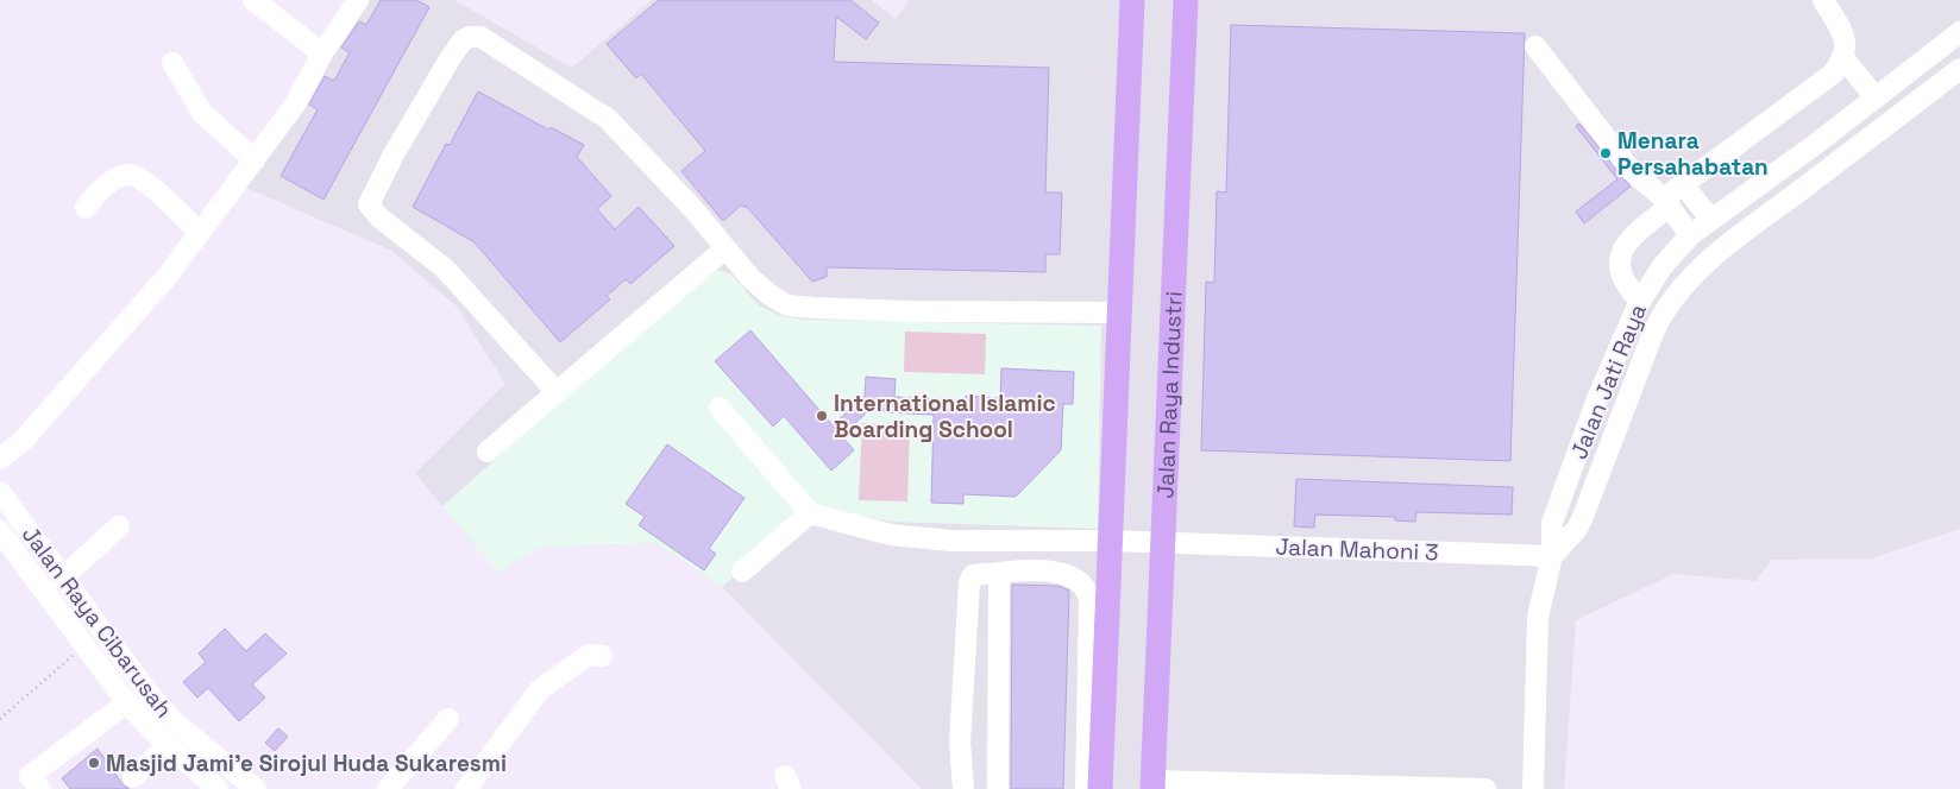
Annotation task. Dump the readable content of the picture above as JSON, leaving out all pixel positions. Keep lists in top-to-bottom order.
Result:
{
  "streets": {
    "main road": ["Jalan Raya Industri"],
    "street": ["Jalan Jati Raya", "Jalan Mahoni 3", "Jalan Raya Cibarusah"]
  },
  "crossings": [
    ["Jalan Jati Raya", "Jalan Mahoni 3"],
    ["Jalan Raya Industri", "Jalan Mahoni 3"]
  ],
  "places": ["Menara Persahabatan", "International Islamic Boarding School", "Masjid Jami'e Sirojul Huda Sukaresmi"]
}
